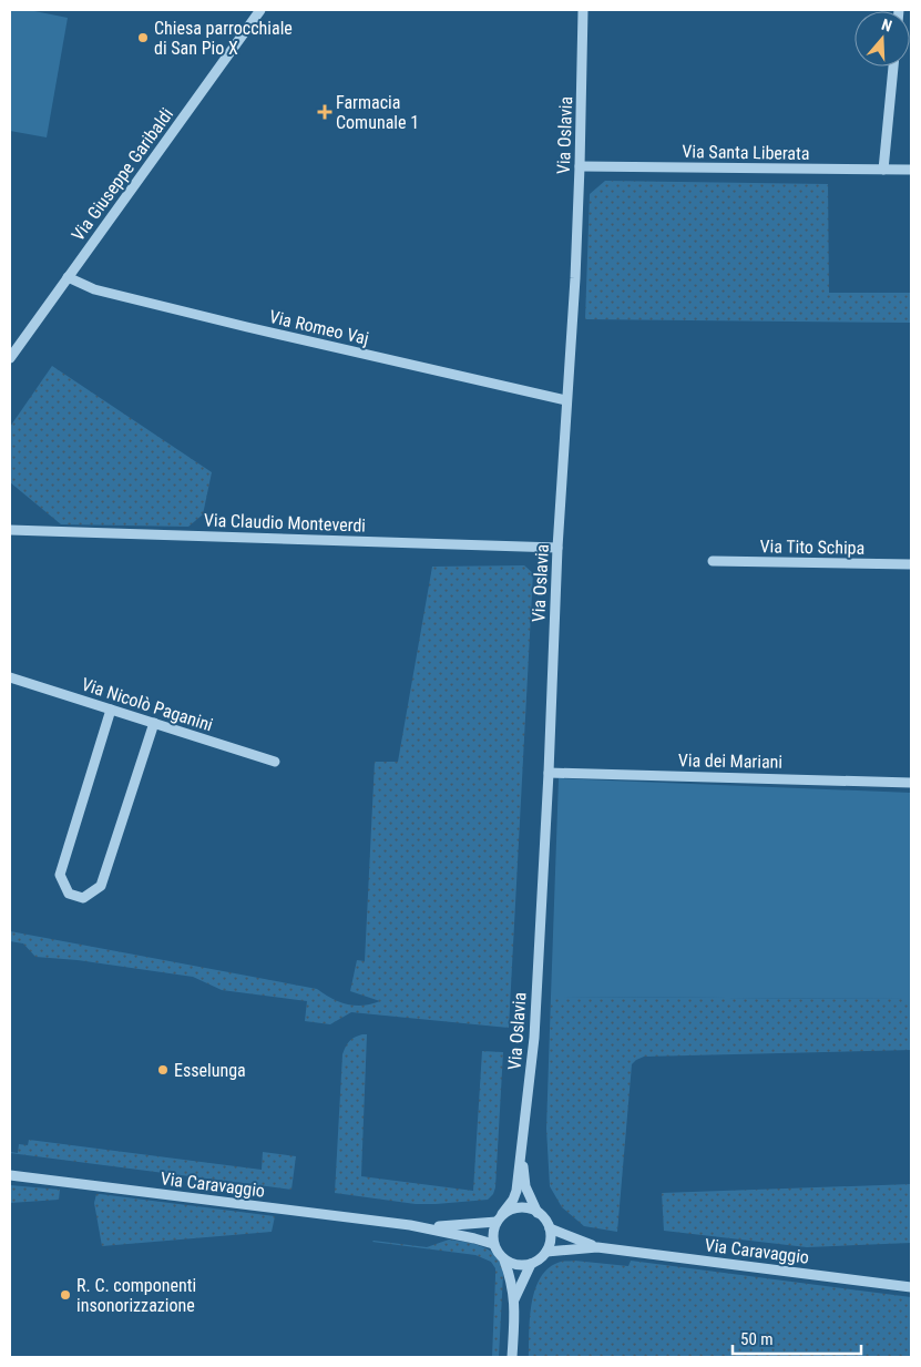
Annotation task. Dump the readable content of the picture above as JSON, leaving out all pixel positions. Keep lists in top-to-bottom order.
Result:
{
  "streets": {
    "street": [
      "Via Oslavia",
      "Via Santa Liberata",
      "Via Giuseppe Garibaldi",
      "Via Romeo Vaj",
      "Via Claudio Monteverdi",
      "Via Tito Schipa",
      "Via Nicolò Paganini",
      "Via dei Mariani",
      "Via Caravaggio"
    ]
  },
  "crossings": [
    ["Via Oslavia", "Via Santa Liberata"],
    ["Via Oslavia", "Via Romeo Vaj"],
    ["Via Oslavia", "Via Claudio Monteverdi"],
    ["Via Oslavia", "Via dei Mariani"],
    ["Via Oslavia", "Via Caravaggio"],
    ["Via Giuseppe Garibaldi", "Via Romeo Vaj"]
  ],
  "places": {
    "other": ["Chiesa parrocchiale di San Pio X", "Esselunga", "R. C. componenti insonorizzazione"],
    "health": ["Farmacia Comunale 1"]
  },
  "scale_bar": "50 m",
  "north": "top"
}
